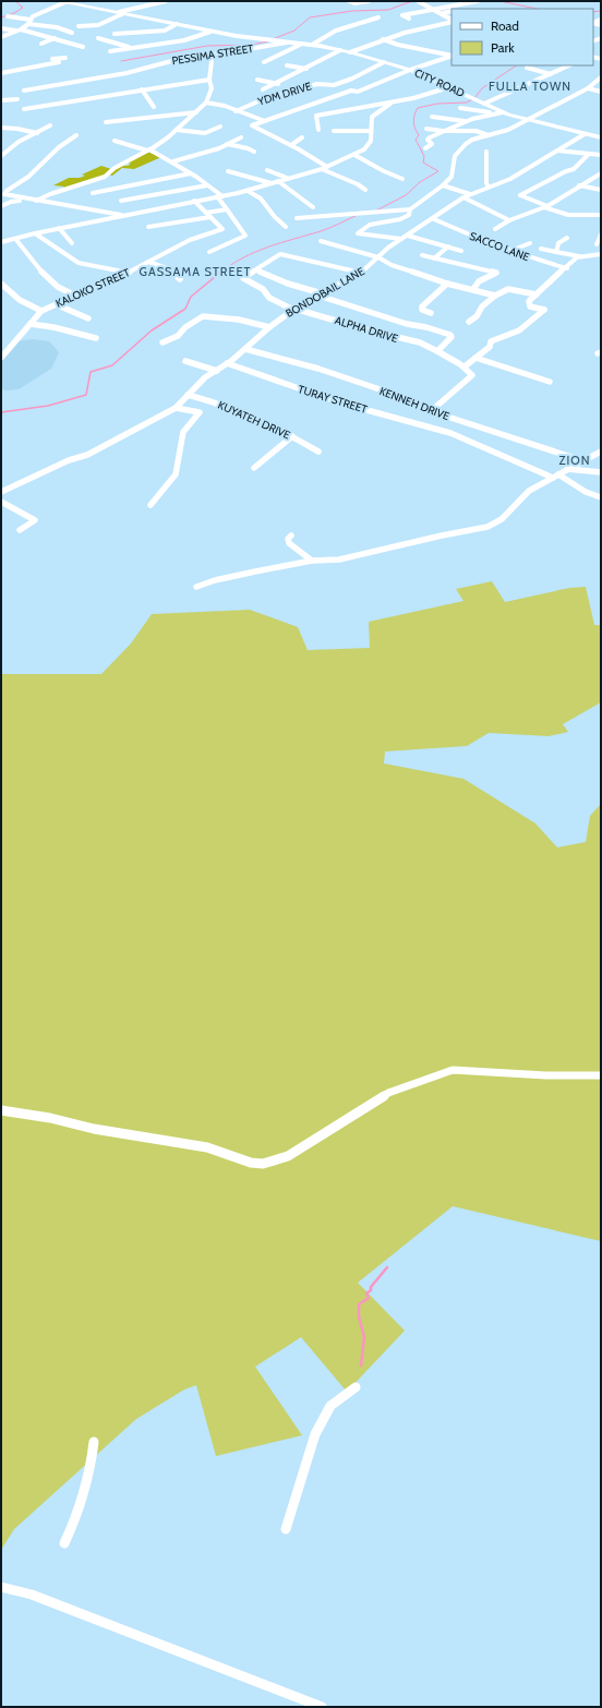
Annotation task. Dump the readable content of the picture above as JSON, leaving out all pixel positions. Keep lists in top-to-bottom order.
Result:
{
  "streets": {
    "main road": ["CITY ROAD"],
    "street": [
      "PESSIMA STREET",
      "YDM DRIVE",
      "SACCO LANE",
      "KALOKO STREET",
      "BONDOBAIL LANE",
      "ALPHA DRIVE",
      "TURAY STREET",
      "KENNEH DRIVE",
      "KUYATEH DRIVE"
    ]
  },
  "crossings": [
    ["PESSIMA STREET", "CITY ROAD"],
    ["CITY ROAD", "YDM DRIVE"],
    ["CITY ROAD", "BONDOBAIL LANE"],
    ["SACCO LANE", "BONDOBAIL LANE"],
    ["BONDOBAIL LANE", "ALPHA DRIVE"],
    ["BONDOBAIL LANE", "TURAY STREET"],
    ["BONDOBAIL LANE", "KENNEH DRIVE"],
    ["BONDOBAIL LANE", "KUYATEH DRIVE"]
  ],
  "districts": ["FULLA TOWN", "GASSAMA STREET", "ZION"],
  "legend": ["Road", "Park"]
}
